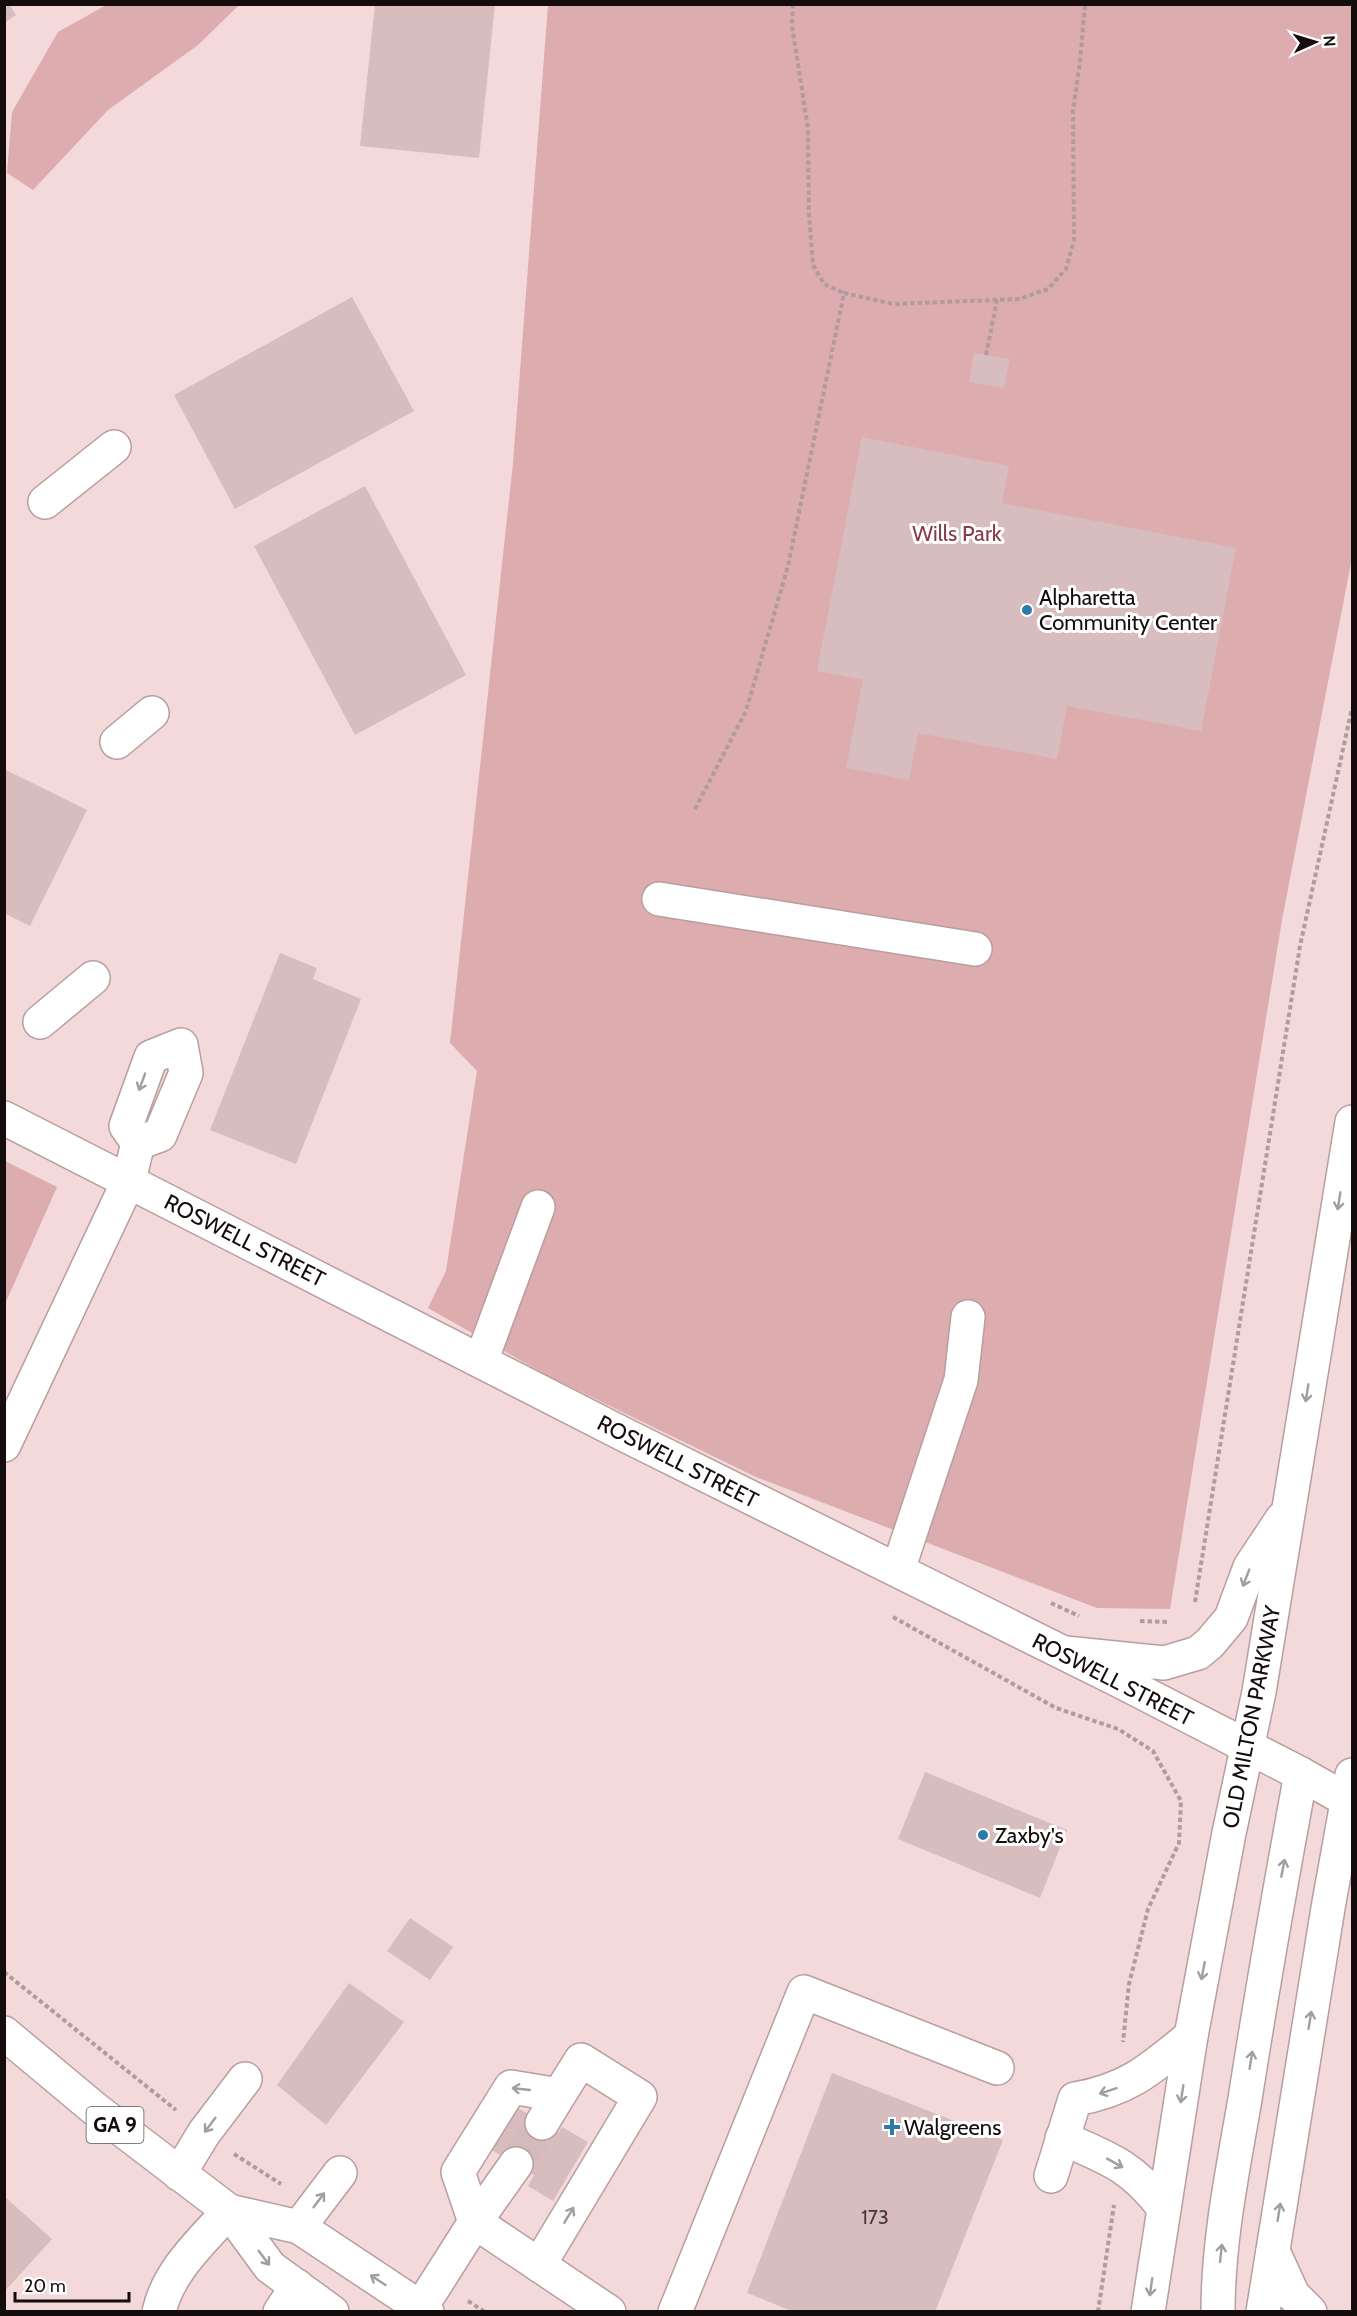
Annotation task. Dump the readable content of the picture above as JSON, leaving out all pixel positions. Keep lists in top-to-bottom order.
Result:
{
  "streets": {
    "main road": ["ROSWELL STREET", "OLD MILTON PARKWAY", "GA 9"]
  },
  "crossings": [
    ["ROSWELL STREET", "OLD MILTON PARKWAY"]
  ],
  "parks": ["Wills Park"],
  "places": {
    "other": ["Alpharetta Community Center", "Zaxby's"],
    "health": ["Walgreens"]
  },
  "house_numbers": ["173"],
  "scale_bar": "20 m",
  "north": "right"
}
